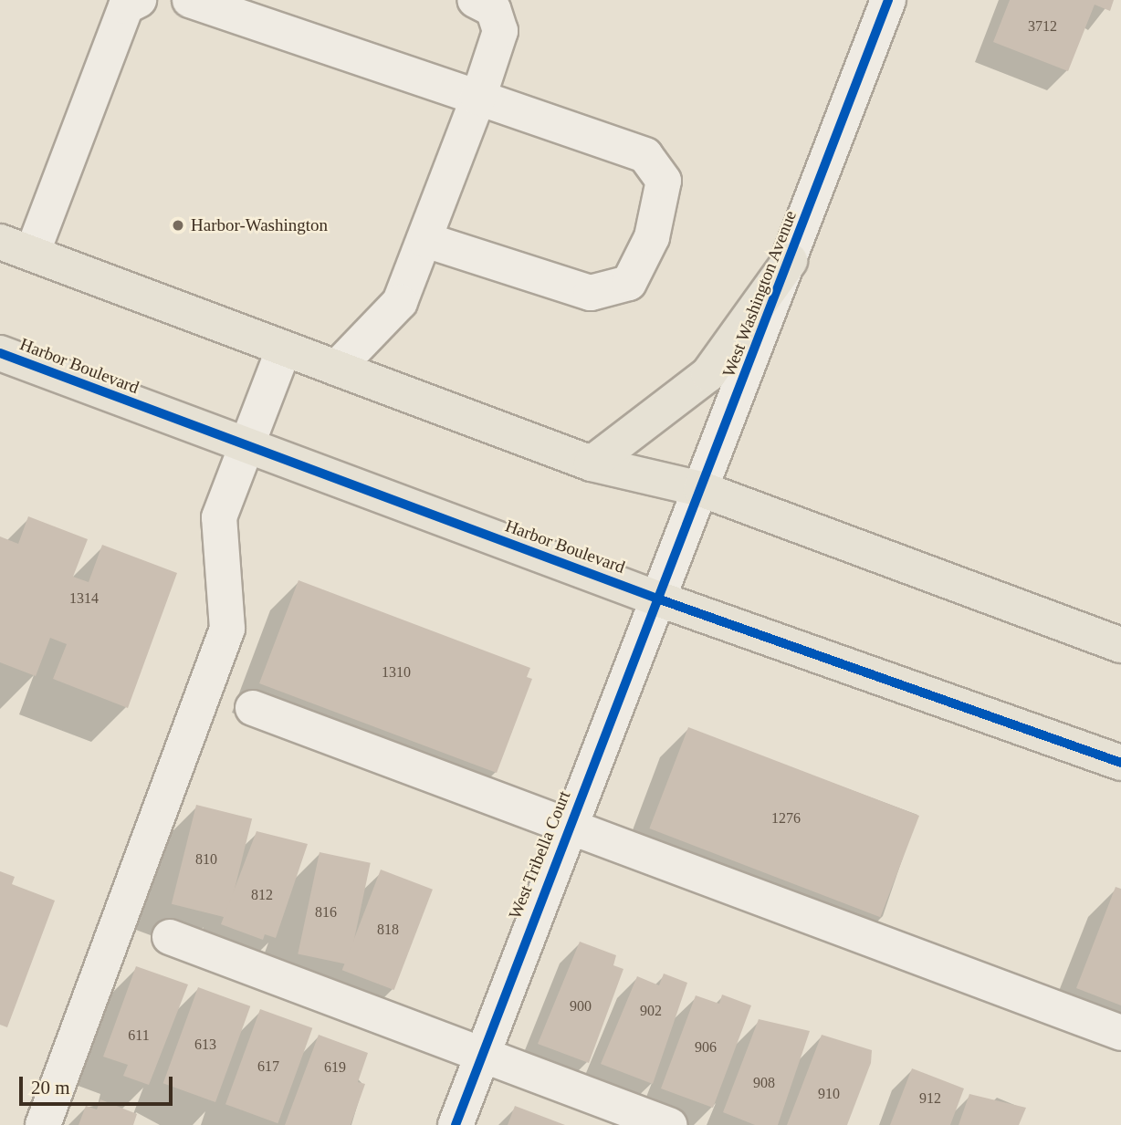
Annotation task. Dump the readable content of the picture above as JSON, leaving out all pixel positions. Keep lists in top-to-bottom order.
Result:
{
  "streets": {
    "main road": ["Harbor Boulevard"],
    "street": ["West Washington Avenue", "West Tribella Court"]
  },
  "crossings": [
    ["West Washington Avenue", "Harbor Boulevard"],
    ["West Washington Avenue", "West Tribella Court"],
    ["Harbor Boulevard", "West Tribella Court"]
  ],
  "places": ["Harbor-Washington"],
  "house_numbers": [
    "3712",
    "1314",
    "1310",
    "1276",
    "810",
    "812",
    "816",
    "818",
    "900",
    "902",
    "611",
    "613",
    "906",
    "617",
    "619",
    "908",
    "910",
    "912"
  ],
  "scale_bar": "20 m"
}
